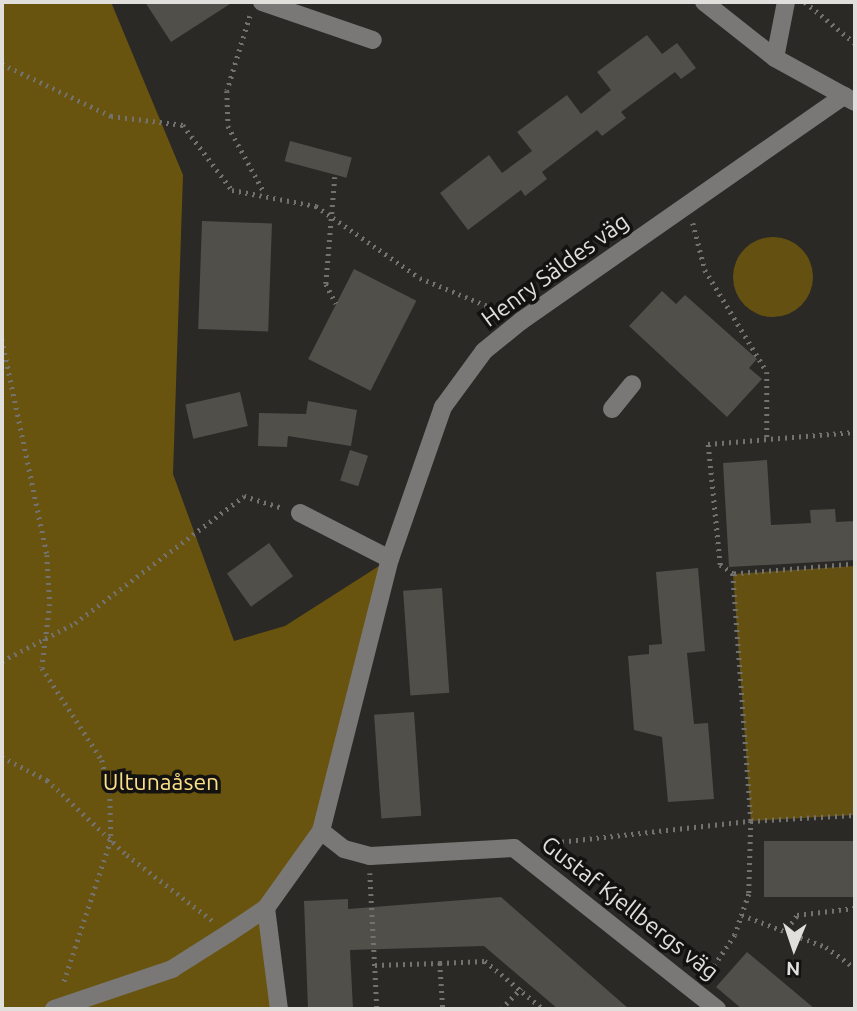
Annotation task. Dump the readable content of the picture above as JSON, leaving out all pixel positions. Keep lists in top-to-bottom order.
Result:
{
  "streets": {
    "street": ["Henry Säldes väg", "Gustaf Kjellbergs väg"]
  },
  "crossings": [
    ["Henry Säldes väg", "Gustaf Kjellbergs väg"]
  ],
  "parks": ["Ultunaåsen"],
  "north": "bottom"
}
